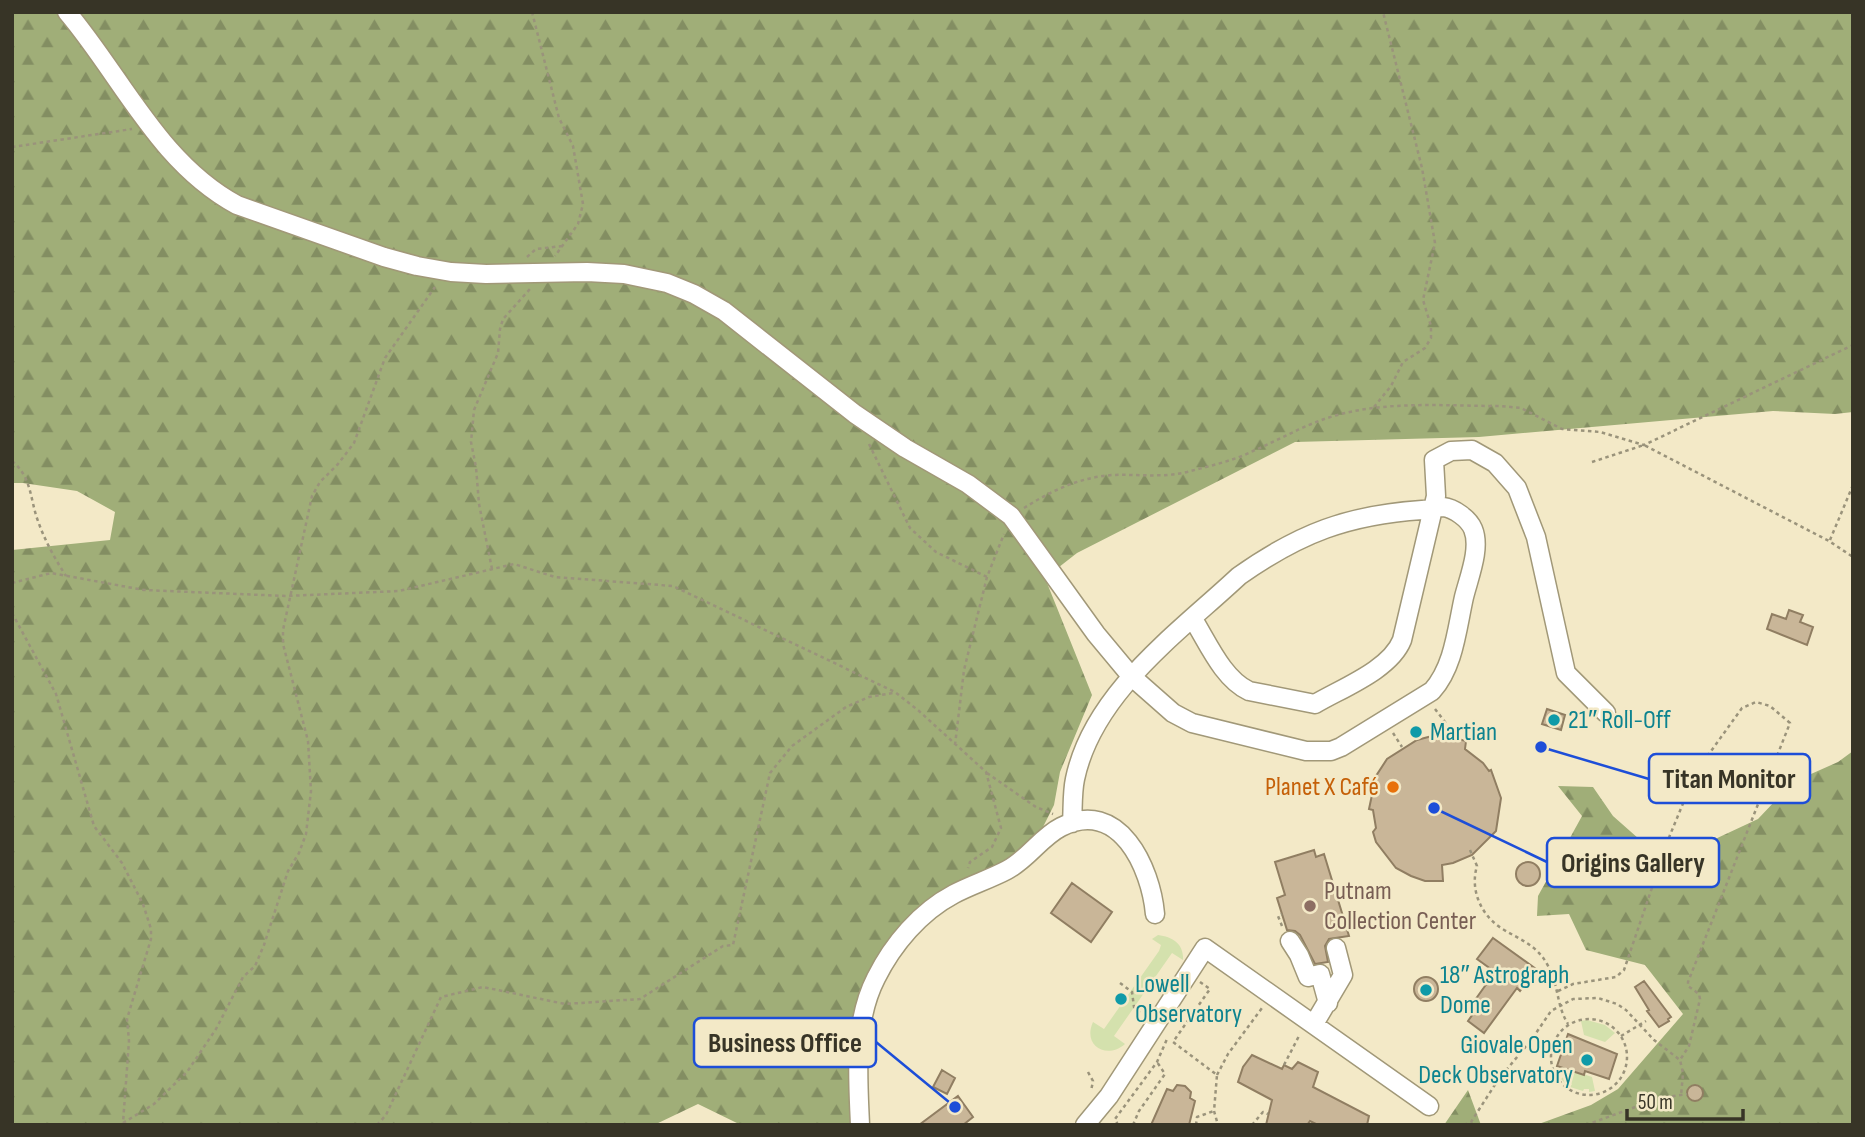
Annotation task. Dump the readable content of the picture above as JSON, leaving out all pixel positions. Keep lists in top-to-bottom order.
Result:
{
  "places": [
    "21″ Roll-Off",
    "Martian",
    "Titan Monitor",
    "Planet X Café",
    "Origins Gallery",
    "Putnam Collection Center",
    "18″ Astrograph Dome",
    "Lowell Observatory",
    "Giovale Open Deck Observatory",
    "Business Office"
  ],
  "scale_bar": "50 m"
}
